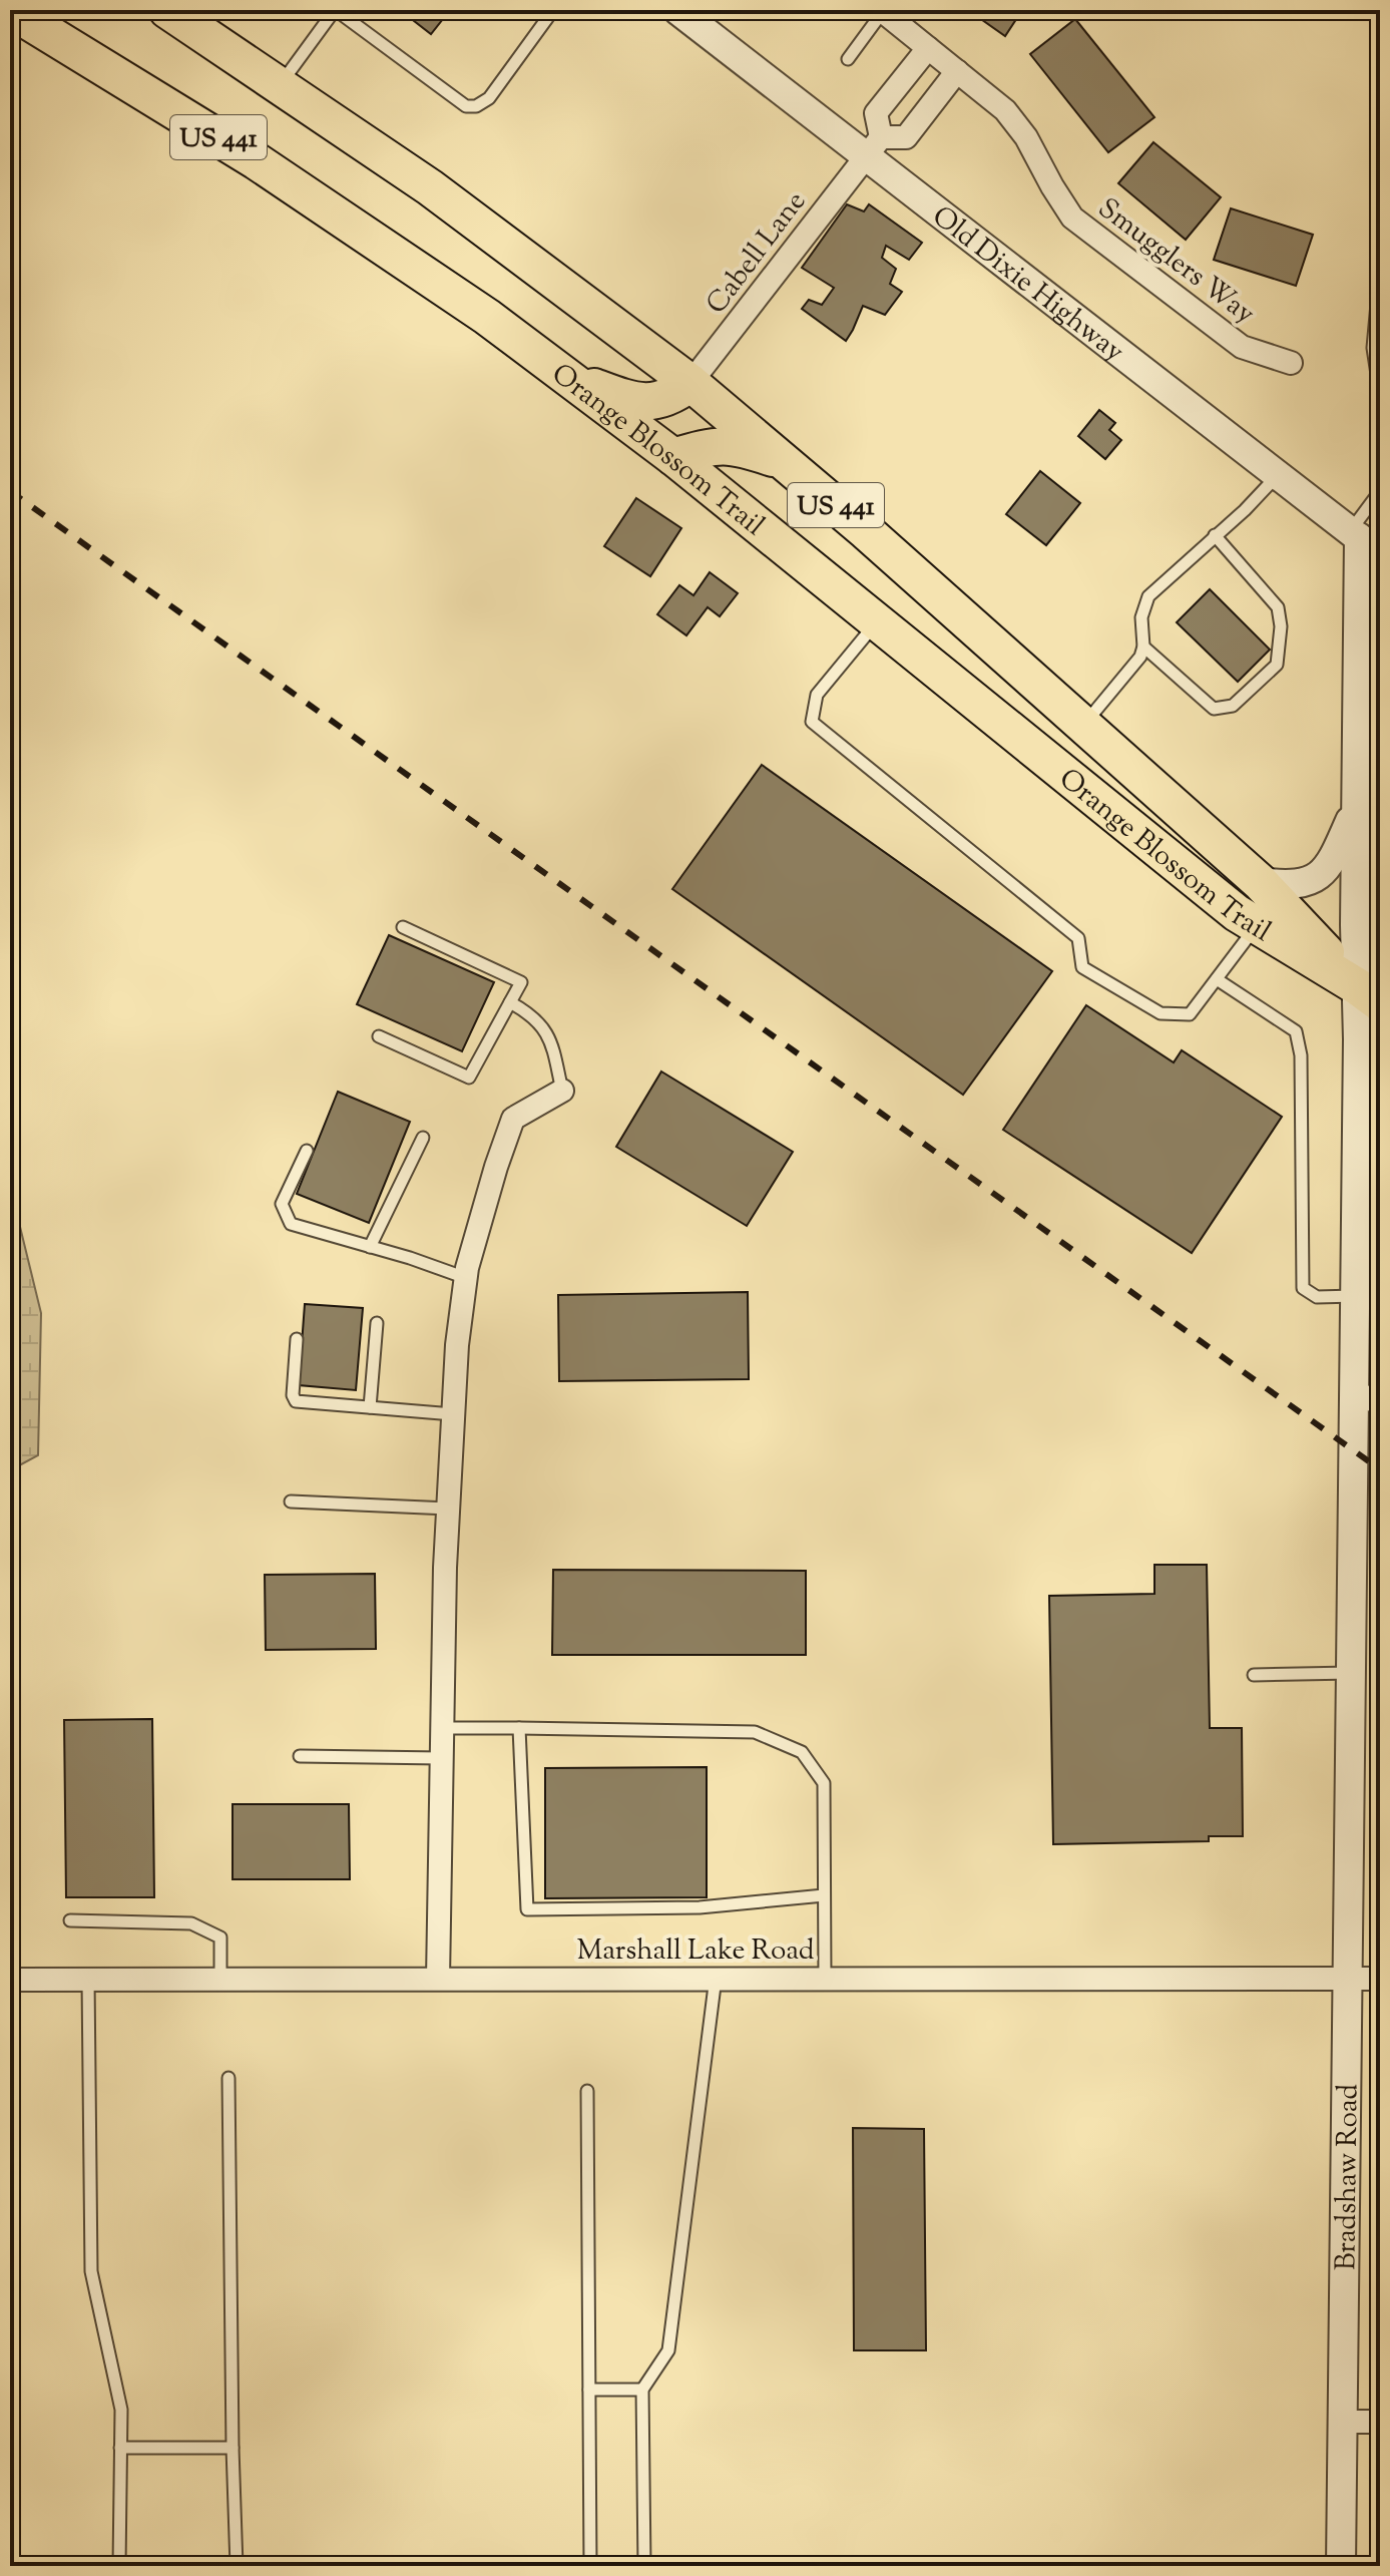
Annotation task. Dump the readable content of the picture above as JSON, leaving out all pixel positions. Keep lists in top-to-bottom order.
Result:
{
  "streets": {
    "main road": ["US 441", "Orange Blossom Trail"],
    "street": [
      "Cabell Lane",
      "Smugglers Way",
      "Old Dixie Highway",
      "Marshall Lake Road",
      "Bradshaw Road"
    ]
  },
  "crossings": [
    ["Cabell Lane", "Old Dixie Highway"],
    ["Cabell Lane", "Orange Blossom Trail"],
    ["Old Dixie Highway", "Bradshaw Road"],
    ["Orange Blossom Trail", "Bradshaw Road"],
    ["Marshall Lake Road", "Bradshaw Road"]
  ]
}
